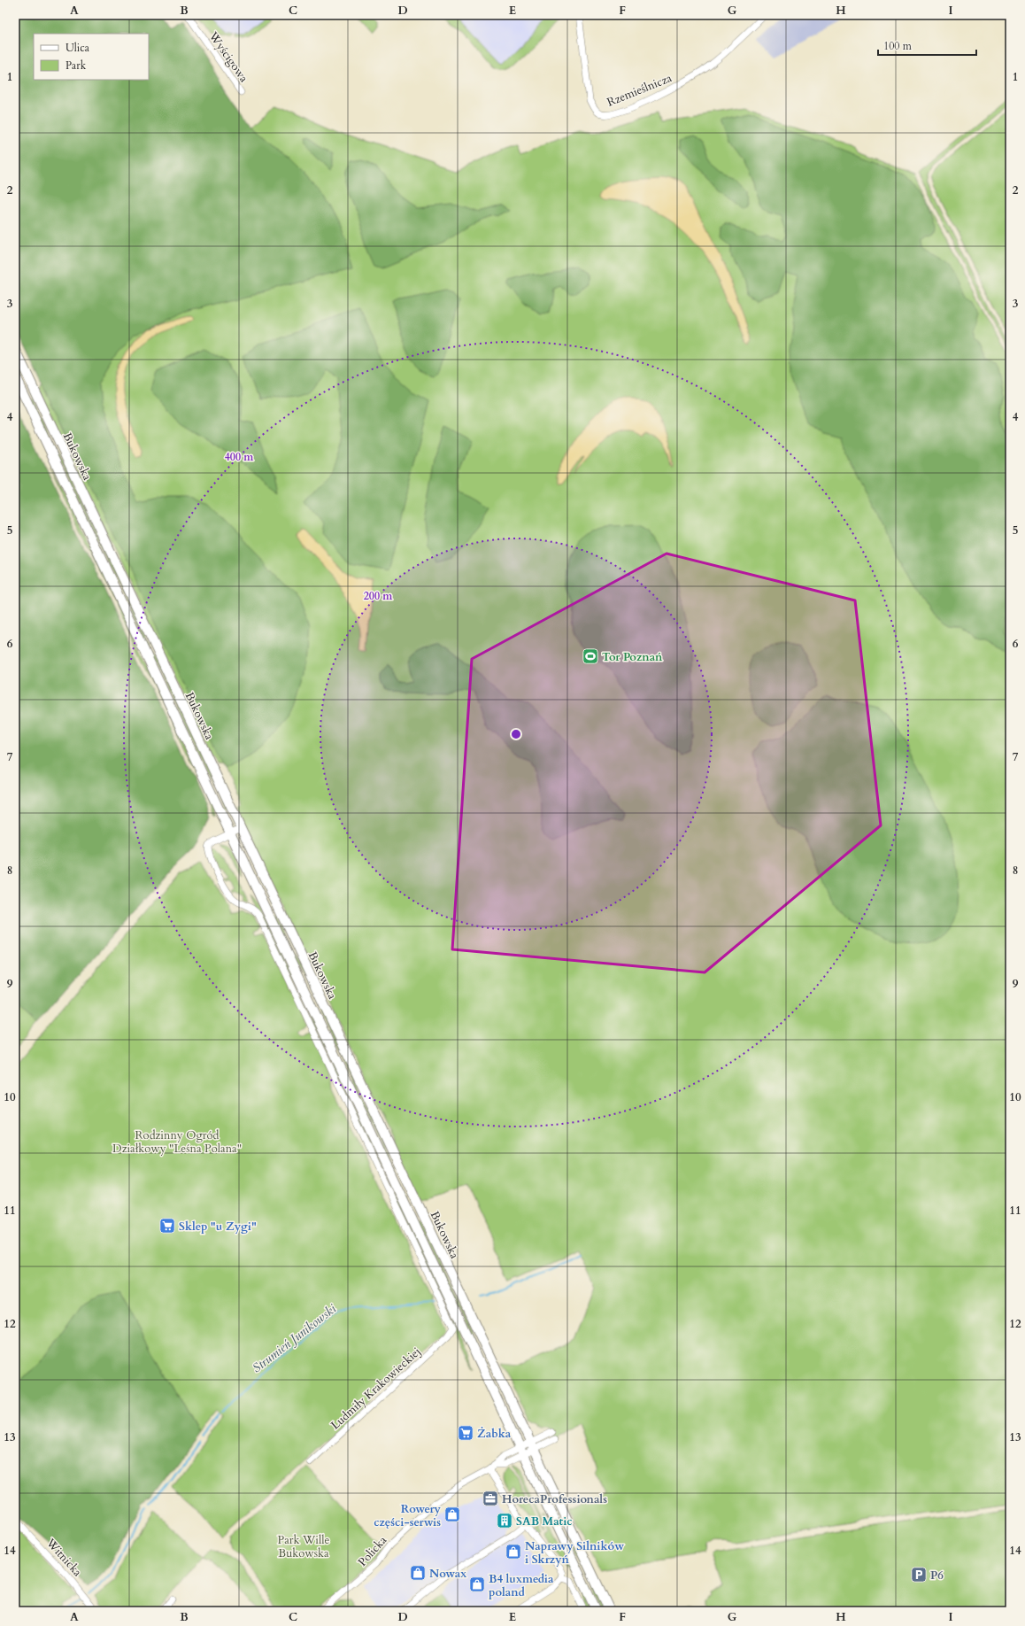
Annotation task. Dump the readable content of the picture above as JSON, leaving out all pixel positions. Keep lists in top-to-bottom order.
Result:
{
  "streets": {
    "main road": ["Bukowska"],
    "street": [
      "Wyścigowa",
      "Rzemieślnicza",
      "Ludmiły Krakowieckiej",
      "Policka",
      "Witnicka"
    ]
  },
  "crossings": [
    ["Bukowska", "Ludmiły Krakowieckiej"],
    ["Bukowska", "Policka"]
  ],
  "water": ["Strumień Junikowski"],
  "parks": ["Rodzinny Ogród Działkowy \"Leśna Polana\"", "Park Wille Bukowska"],
  "places": {
    "sports": ["Tor Poznań"],
    "supermarket": ["Sklep \"u Zygi\"", "Żabka"],
    "office": ["HorecaProfessionals"],
    "shop": [
      "Rowery części-serwis",
      "Naprawy Silników i Skrzyń",
      "Nowax",
      "B4 luxmedia poland"
    ],
    "building": ["SAB Matic"],
    "parking": ["P6"]
  },
  "legend": ["Ulica", "Park"],
  "scale_bar": "100 m",
  "grid": {
    "columns": [
      "A",
      "B",
      "C",
      "D",
      "E",
      "F",
      "G",
      "H",
      "I"
    ],
    "rows": [
      "1",
      "2",
      "3",
      "4",
      "5",
      "6",
      "7",
      "8",
      "9",
      "10",
      "11",
      "12",
      "13",
      "14"
    ]
  },
  "rings": ["400 m", "200 m"]
}
